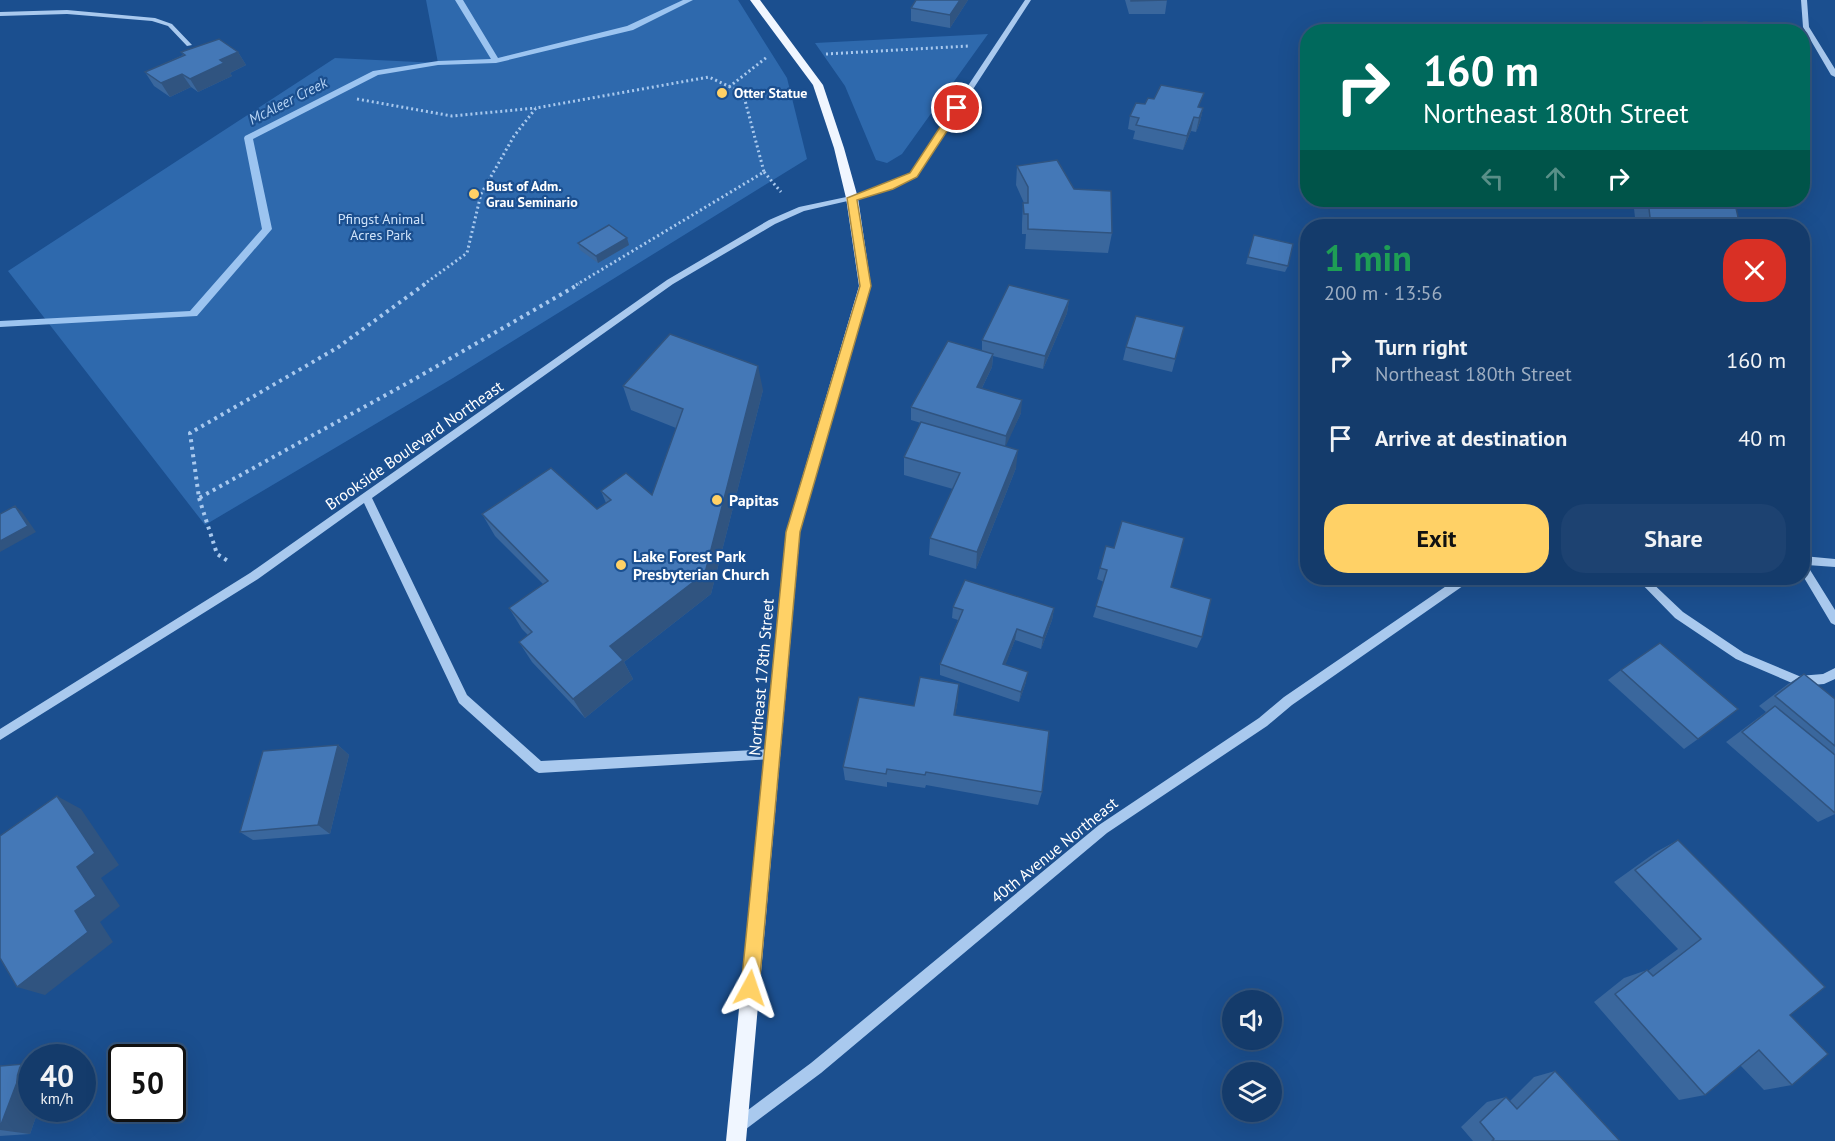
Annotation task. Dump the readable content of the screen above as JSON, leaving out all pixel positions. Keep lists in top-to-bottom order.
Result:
{
  "streets": {
    "main road": ["Northeast 178th Street"],
    "street": ["Brookside Boulevard Northeast", "40th Avenue Northeast"]
  },
  "crossings": [
    ["Brookside Boulevard Northeast", "Northeast 178th Street"],
    ["Northeast 178th Street", "40th Avenue Northeast"]
  ],
  "water": ["McAleer Creek"],
  "parks": ["Pfingst Animal Acres Park"],
  "places": [
    "Otter Statue",
    "Bust of Adm. Grau Seminario",
    "Papitas",
    "Lake Forest Park Presbyterian Church"
  ],
  "page": {
    "turn": ["160 m", "Northeast 180th Street"],
    "heading": ["1 min", "200 m · 13:56"],
    "list": [
      {
        "name": "Turn right",
        "note": "Northeast 180th Street",
        "value": "160 m"
      },
      {
        "name": "Arrive at destination",
        "value": "40 m"
      }
    ],
    "buttons": ["Exit", "Share"],
    "speed": "40 km/h",
    "limit": "50"
  }
}
